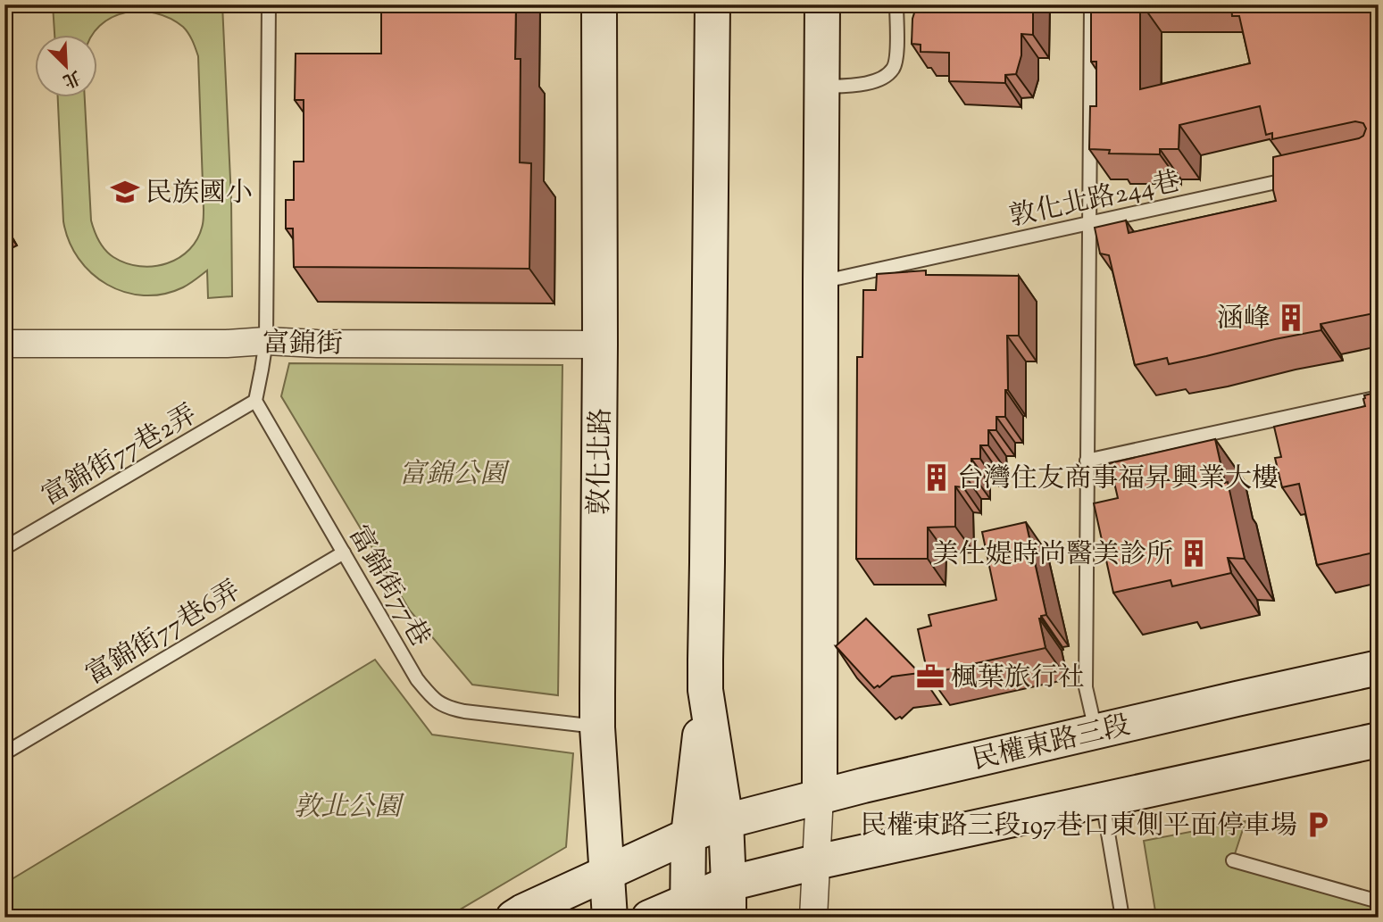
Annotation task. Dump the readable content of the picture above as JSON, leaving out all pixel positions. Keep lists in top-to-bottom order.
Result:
{
  "streets": {
    "main road": ["敦化北路", "民權東路三段"],
    "street": ["富錦街"],
    "lane": [
      "敦化北路244巷",
      "富錦街77巷2弄",
      "富錦街77巷",
      "富錦街77巷6弄"
    ]
  },
  "crossings": [
    ["富錦街", "敦化北路"],
    ["富錦街77巷2弄", "富錦街77巷"],
    ["敦化北路", "富錦街77巷"],
    ["敦化北路", "民權東路三段"],
    ["富錦街77巷", "富錦街77巷6弄"]
  ],
  "parks": ["富錦公園", "敦北公園"],
  "places": {
    "school or university": ["民族國小"],
    "building": ["涵峰", "台灣住友商事福昇興業大樓", "美仕媞時尚醫美診所"],
    "office": ["楓葉旅行社"],
    "parking": ["民權東路三段197巷口東側平面停車場"]
  },
  "north": "bottom right"
}
